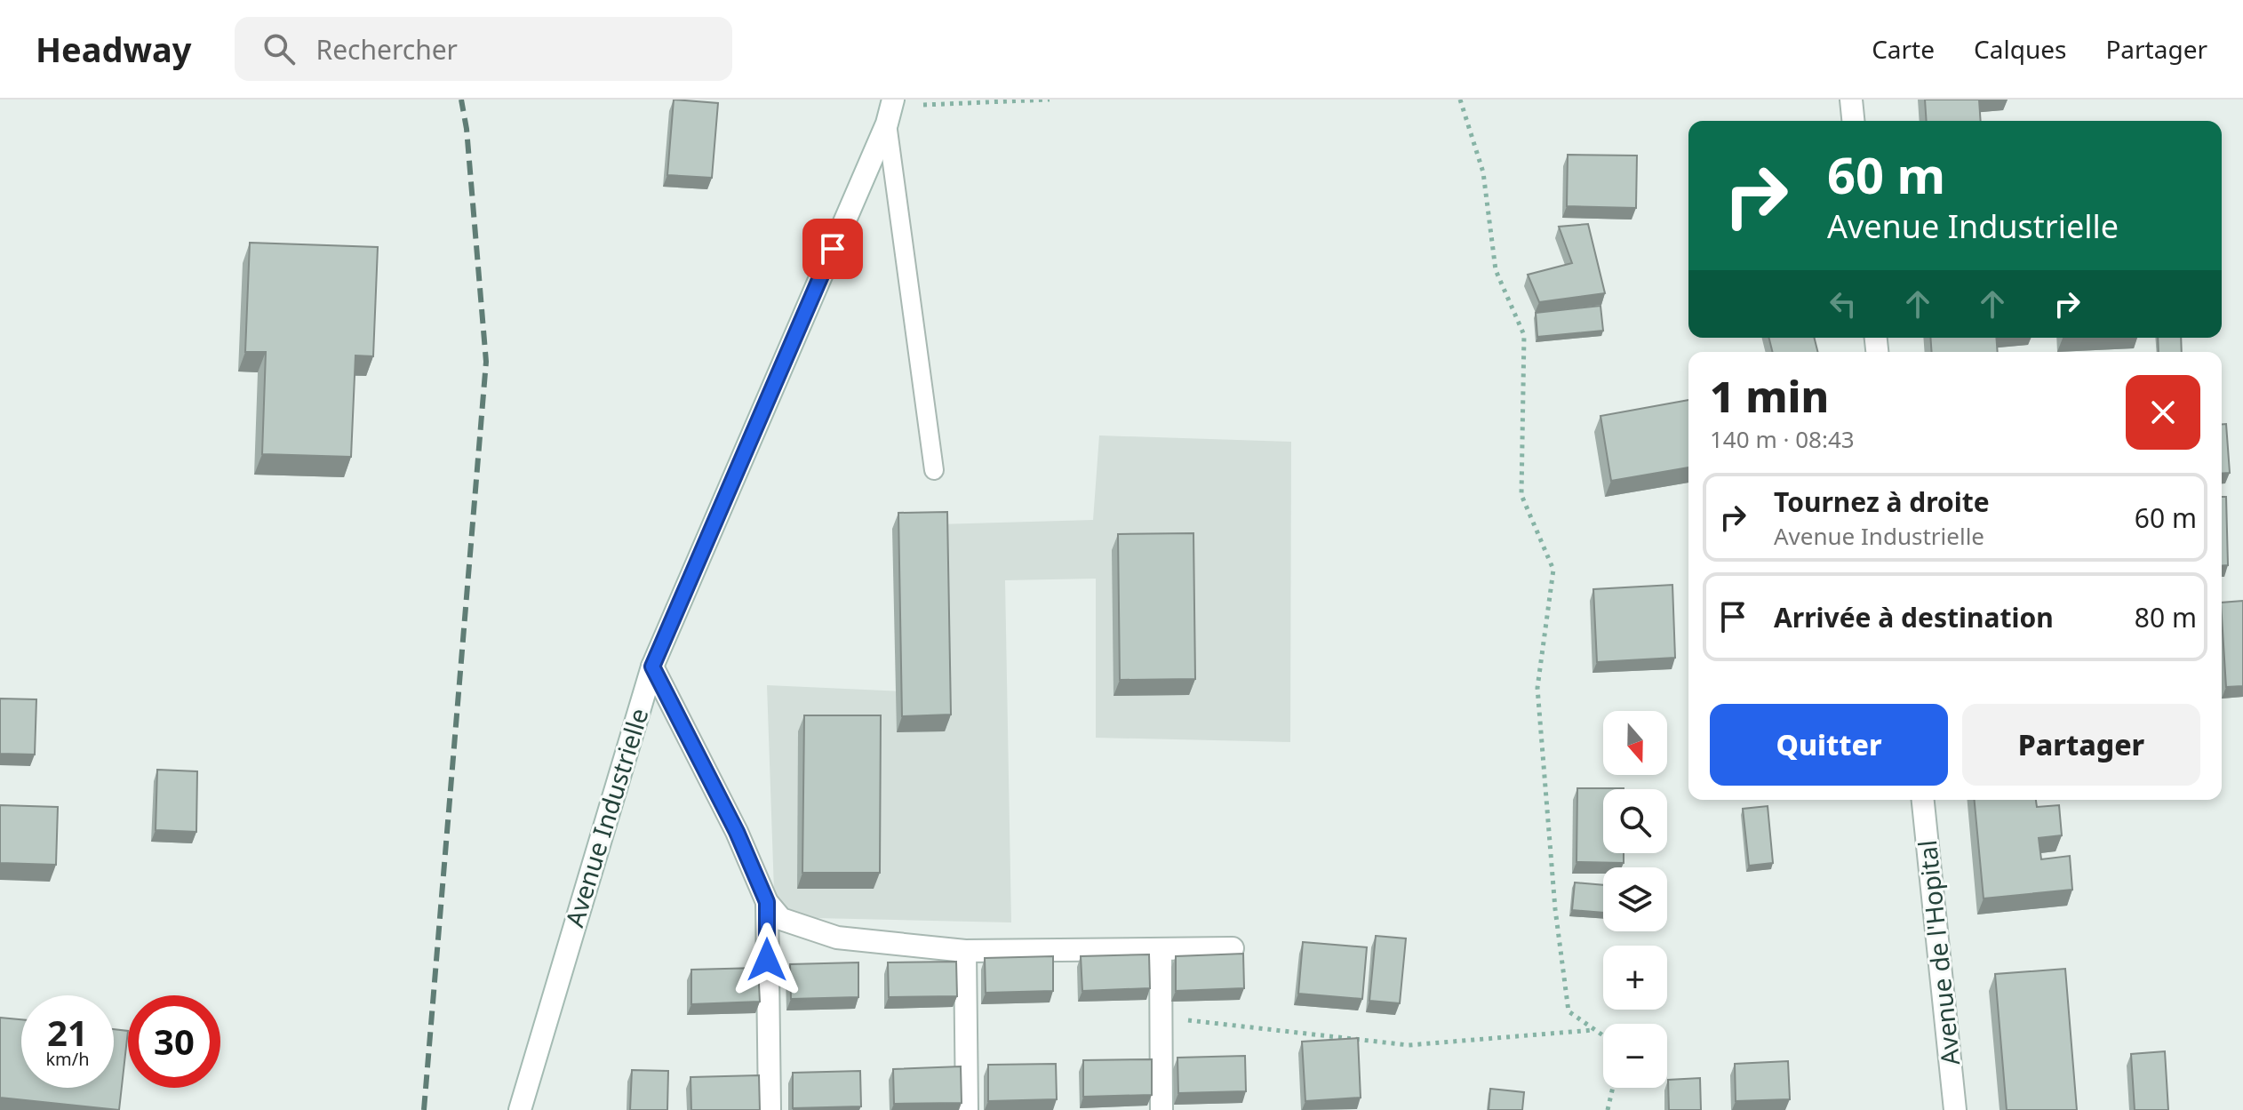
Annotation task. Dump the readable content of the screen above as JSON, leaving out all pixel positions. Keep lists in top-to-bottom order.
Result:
{
  "streets": {
    "street": ["Avenue Industrielle", "Avenue de l'Hopital"]
  },
  "north": "bottom",
  "page": {
    "header": "Headway",
    "search": "Rechercher",
    "nav": ["Carte", "Calques", "Partager"],
    "turn": ["60 m", "Avenue Industrielle"],
    "heading": ["1 min", "140 m · 08:43"],
    "list": [
      {
        "name": "Tournez à droite",
        "note": "Avenue Industrielle",
        "value": "60 m"
      },
      {
        "name": "Arrivée à destination",
        "value": "80 m"
      }
    ],
    "buttons": ["Quitter", "Partager"],
    "map_buttons": ["+", "−"],
    "speed": "21 km/h",
    "limit": "30"
  }
}
